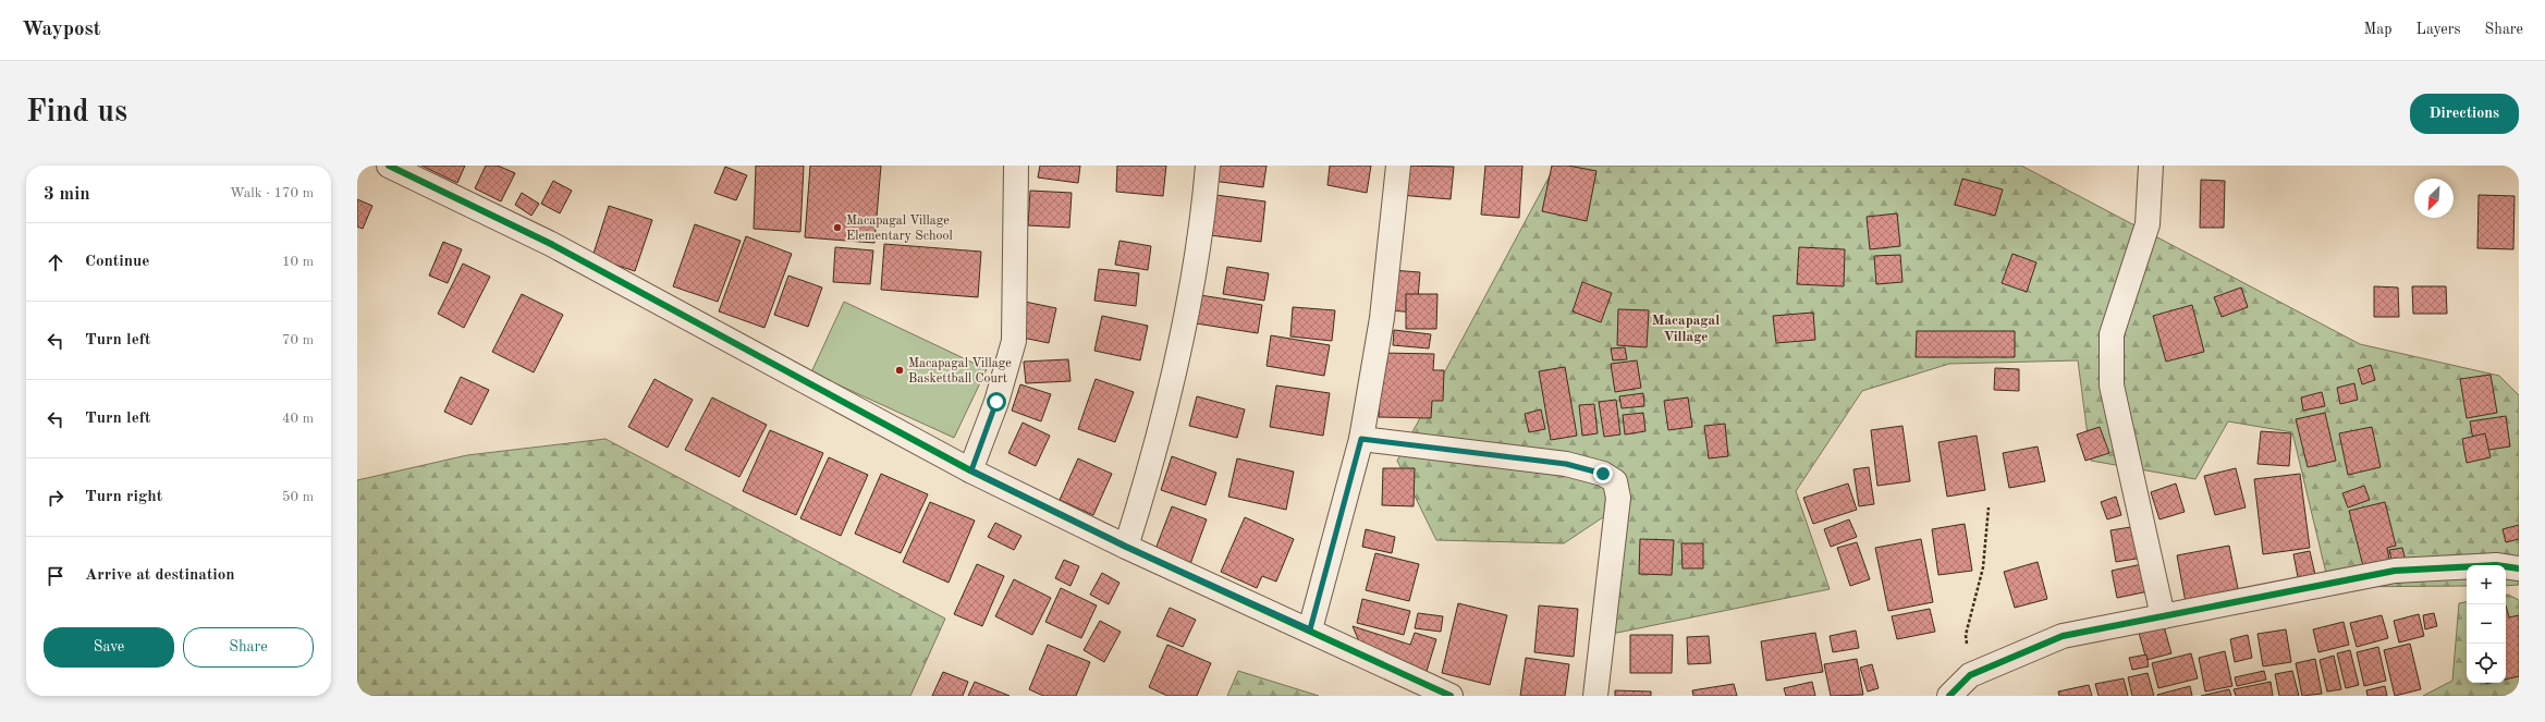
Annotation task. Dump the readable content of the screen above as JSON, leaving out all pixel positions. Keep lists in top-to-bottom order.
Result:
{
  "districts": ["Macapagal Village"],
  "places": ["Macapagal Village Elementary School", "Macapagal Village Baskettball Court"],
  "north": "bottom left",
  "page": {
    "header": "Waypost",
    "nav": ["Map", "Layers", "Share"],
    "buttons": [
      "Directions",
      ["Save", "Share"]
    ],
    "title": "Find us",
    "heading": ["3 min", "Walk · 170 m"],
    "list": [
      ["Continue", "10 m"],
      ["Turn left", "70 m"],
      ["Turn left", "40 m"],
      ["Turn right", "50 m"],
      "Arrive at destination"
    ],
    "map_buttons": ["+", "−"]
  }
}
